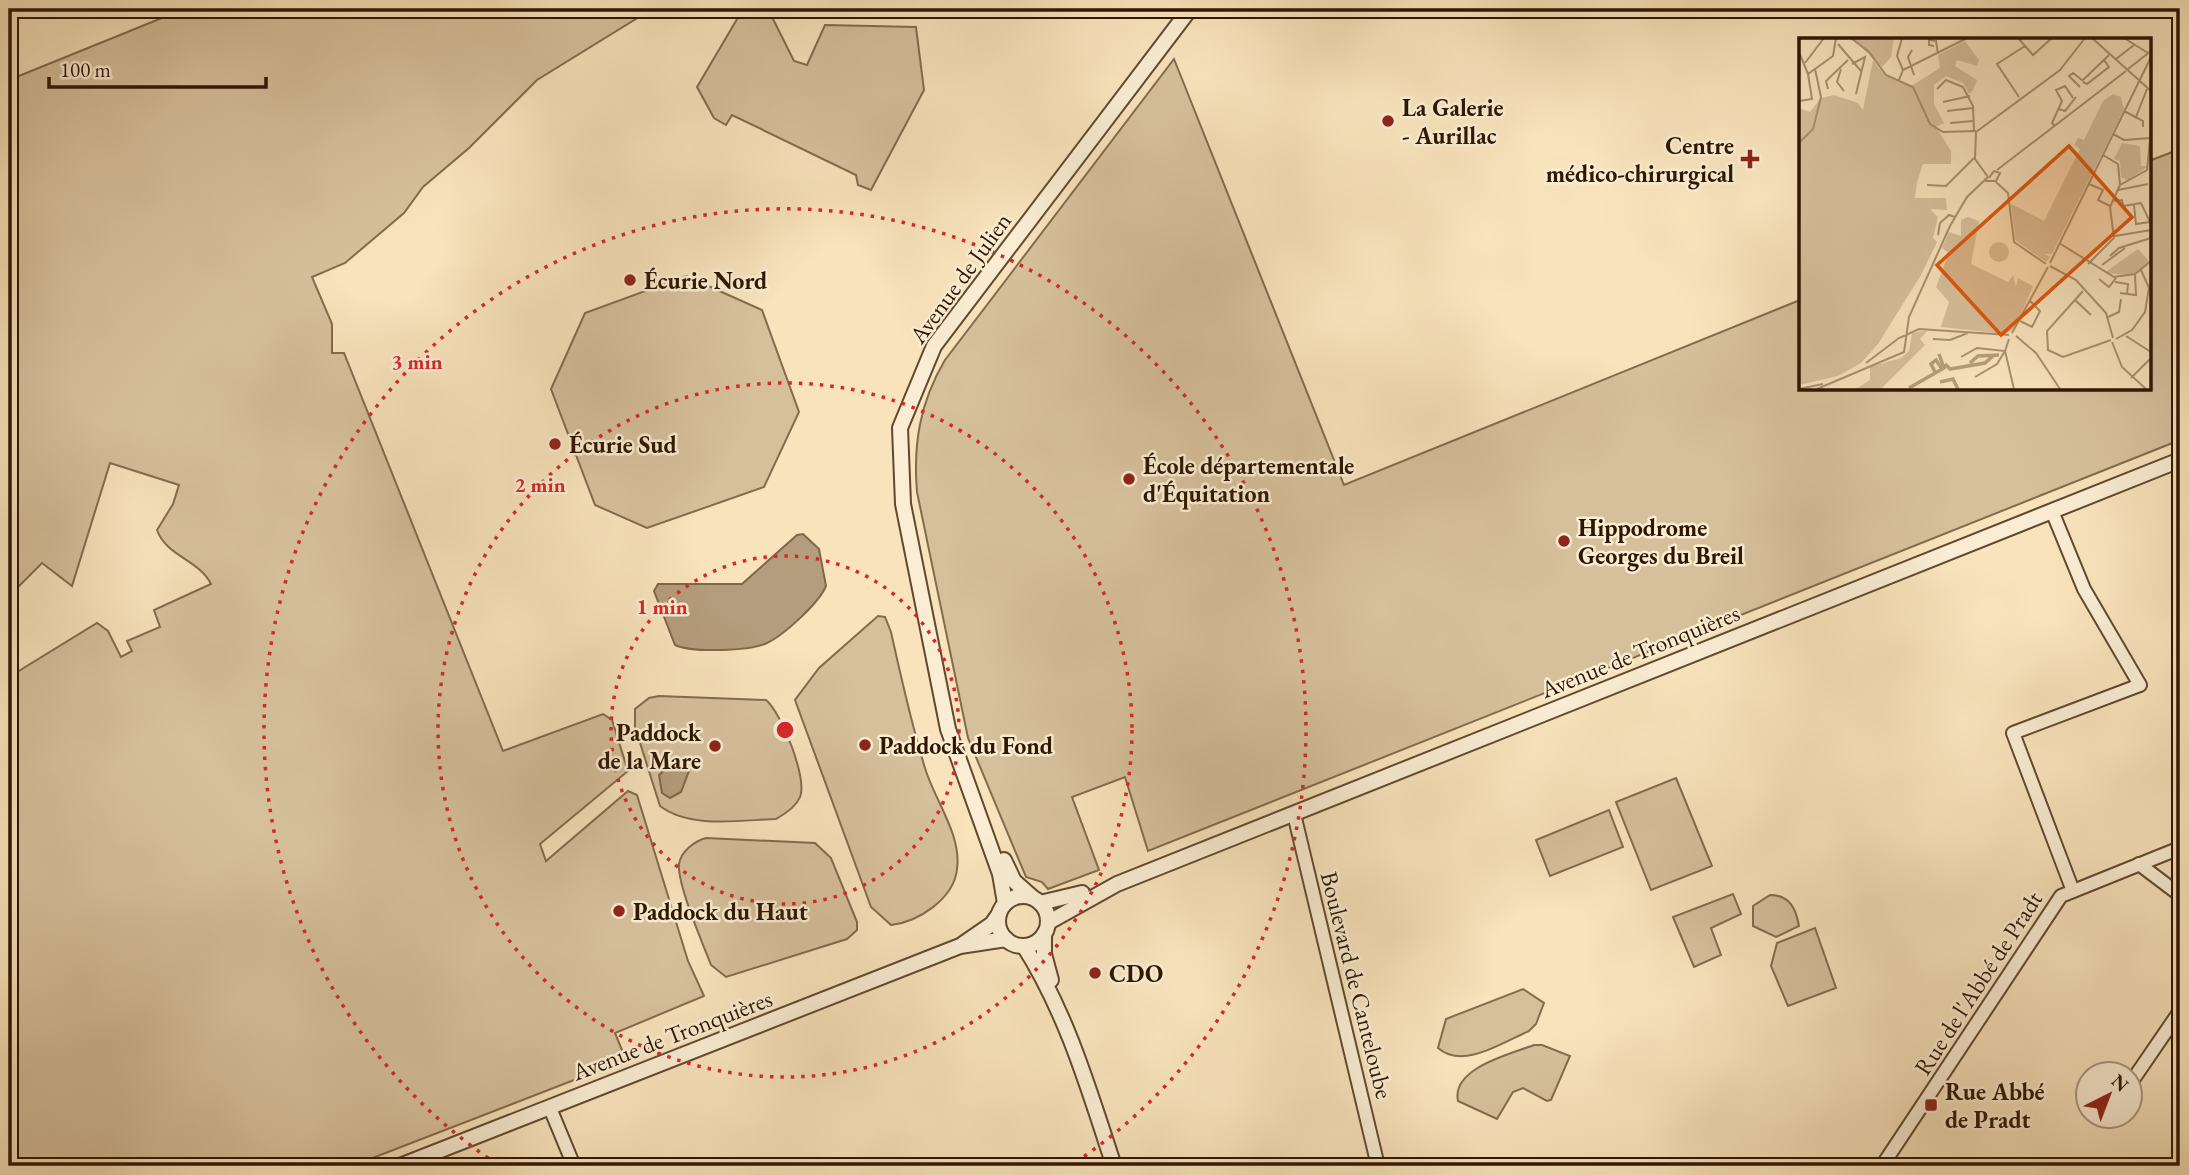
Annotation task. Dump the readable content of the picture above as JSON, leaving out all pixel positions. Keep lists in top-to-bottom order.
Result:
{
  "streets": {
    "street": [
      "Avenue de Julien",
      "Avenue de Tronquières",
      "Rue de l'Abbé de Pradt",
      "Boulevard de Canteloube"
    ]
  },
  "crossings": [
    ["Avenue de Julien", "Avenue de Tronquières"],
    ["Avenue de Tronquières", "Boulevard de Canteloube"]
  ],
  "places": {
    "other": [
      "La Galerie - Aurillac",
      "Écurie Nord",
      "Écurie Sud",
      "École départementale d'Équitation",
      "Hippodrome Georges du Breil",
      "Paddock du Fond",
      "Paddock de la Mare",
      "Paddock du Haut",
      "CDO"
    ],
    "health": ["Centre médico-chirurgical"],
    "transit": ["Rue Abbé de Pradt"]
  },
  "scale_bar": "100 m",
  "north": "top right",
  "rings": ["3 min", "2 min", "1 min"]
}
